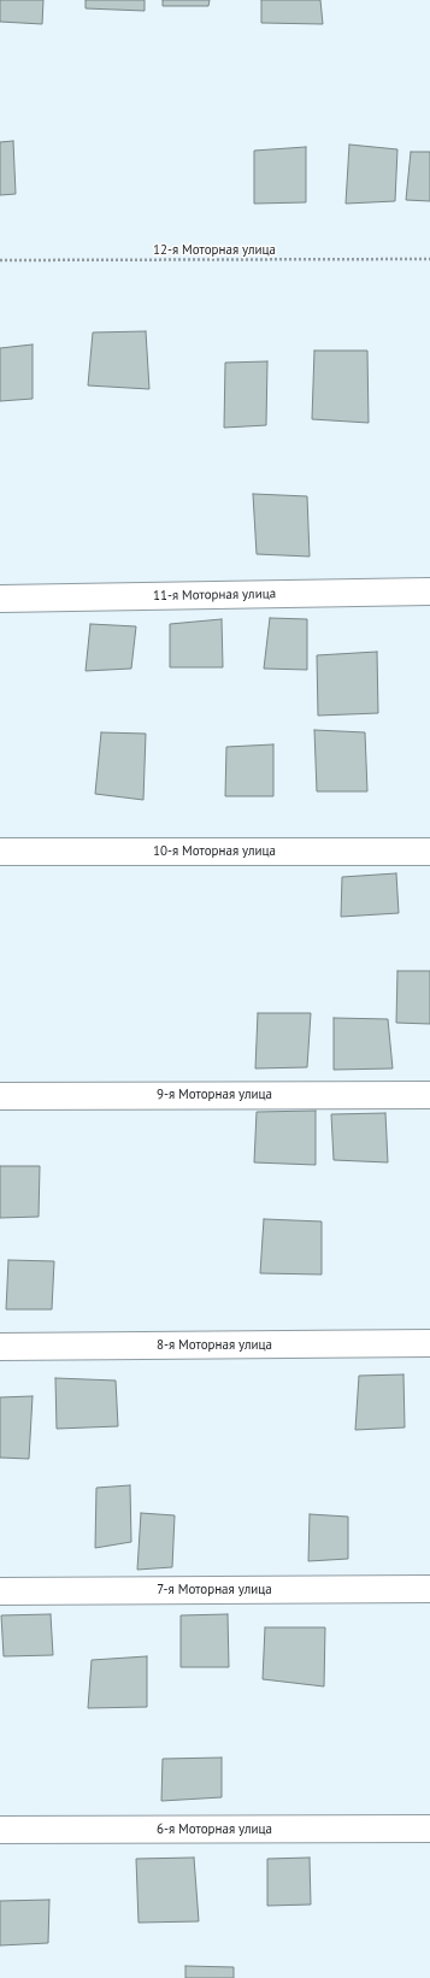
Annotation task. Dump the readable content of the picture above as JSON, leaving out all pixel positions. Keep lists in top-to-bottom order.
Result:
{
  "streets": {
    "street": [
      "11-я Моторная улица",
      "10-я Моторная улица",
      "9-я Моторная улица",
      "8-я Моторная улица",
      "7-я Моторная улица",
      "6-я Моторная улица"
    ],
    "path": ["12-я Моторная улица"]
  }
}
